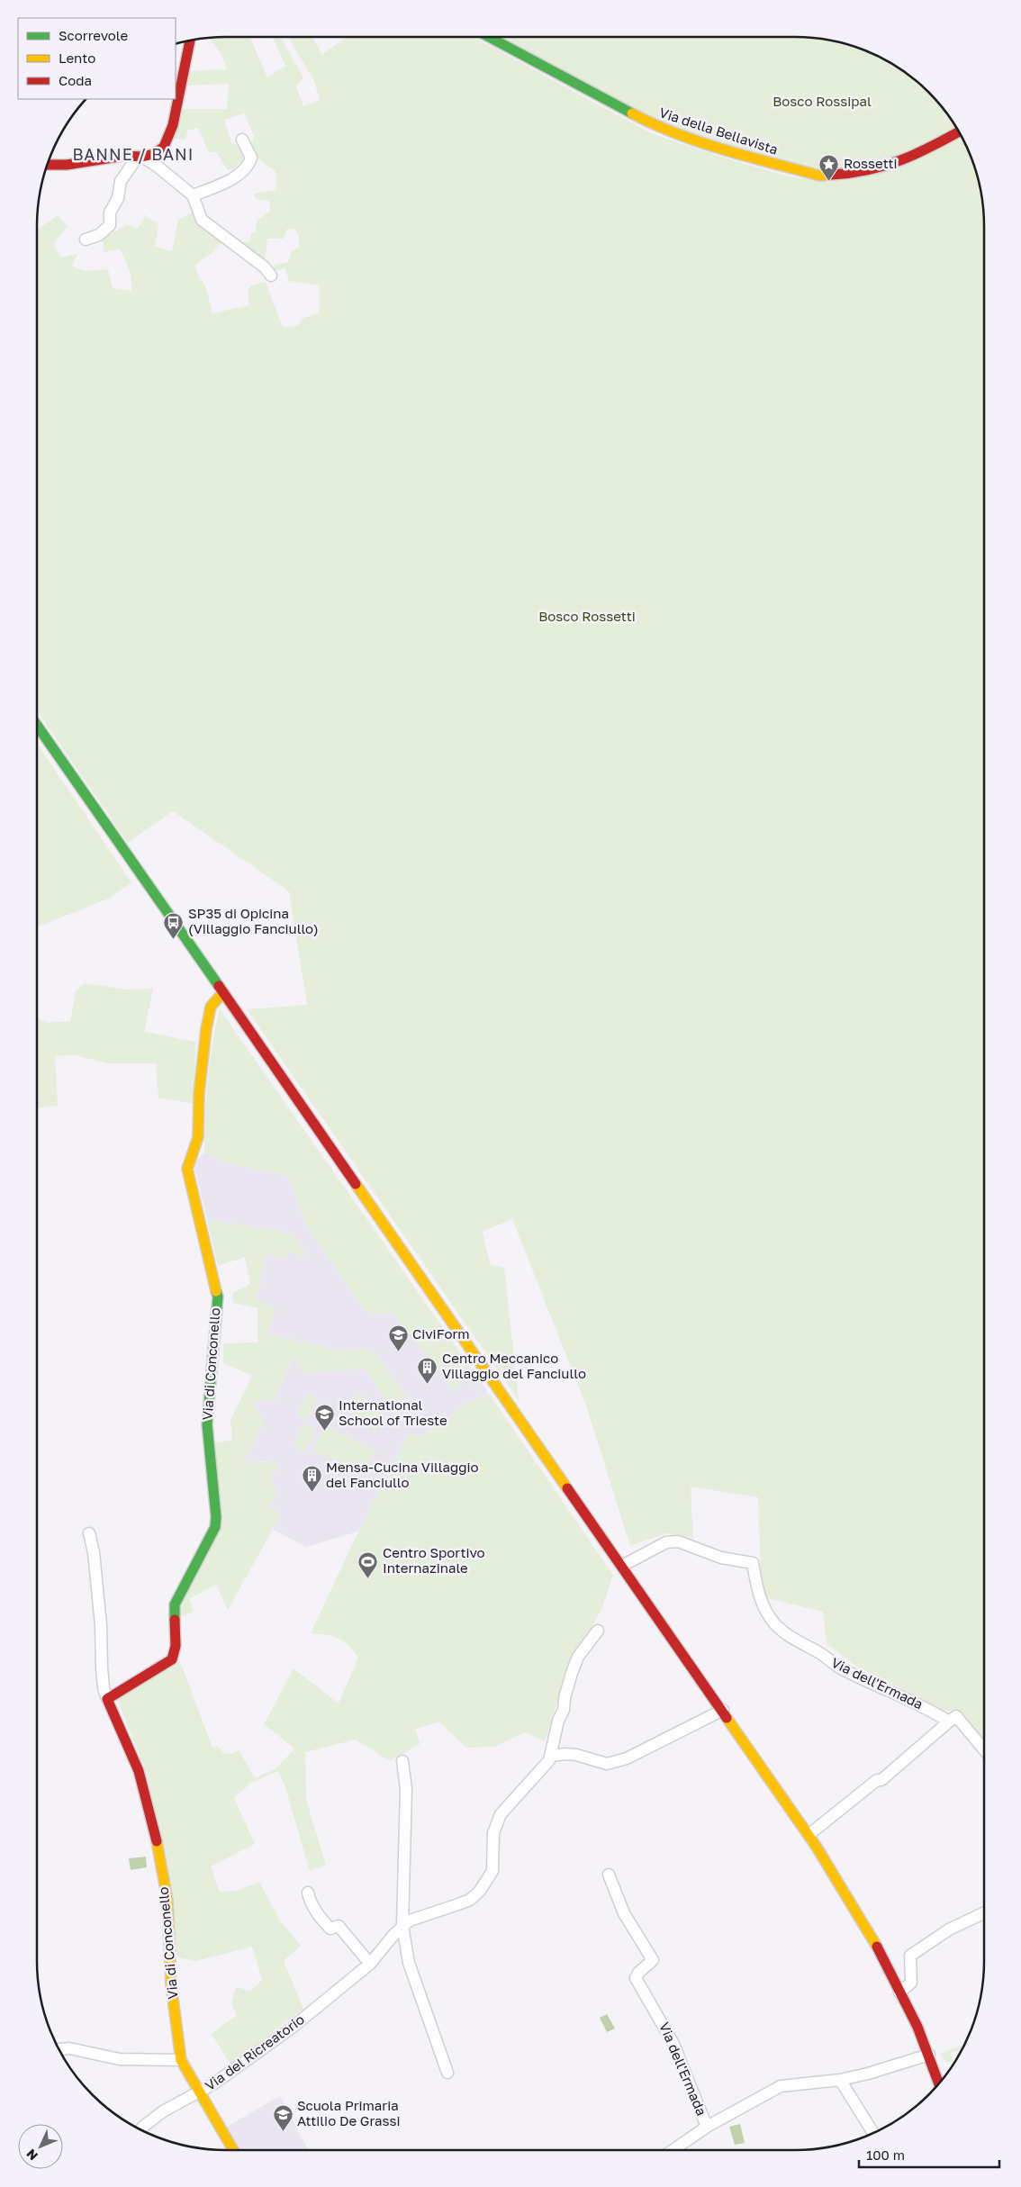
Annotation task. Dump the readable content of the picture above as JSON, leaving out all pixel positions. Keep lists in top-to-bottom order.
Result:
{
  "streets": {
    "street": [
      "Via della Bellavista",
      "Via di Conconello",
      "Via dell'Ermada",
      "Via del Ricreatorio"
    ]
  },
  "crossings": [
    ["Via di Conconello", "Via del Ricreatorio"]
  ],
  "districts": ["BANNE / BANI"],
  "parks": ["Bosco Rossipal", "Bosco Rossetti"],
  "places": {
    "place": ["Rossetti"],
    "bus stop": ["SP35 di Opicina (Villaggio Fanciullo)"],
    "school or university": ["CiviForm", "International School of Trieste", "Scuola Primaria Attilio De Grassi"],
    "building": ["Centro Meccanico Villaggio del Fanciullo", "Mensa-Cucina Villaggio del Fanciullo"],
    "sports": ["Centro Sportivo Internazinale"]
  },
  "legend": ["Scorrevole", "Lento", "Coda"],
  "scale_bar": "100 m",
  "north": "bottom left"
}
